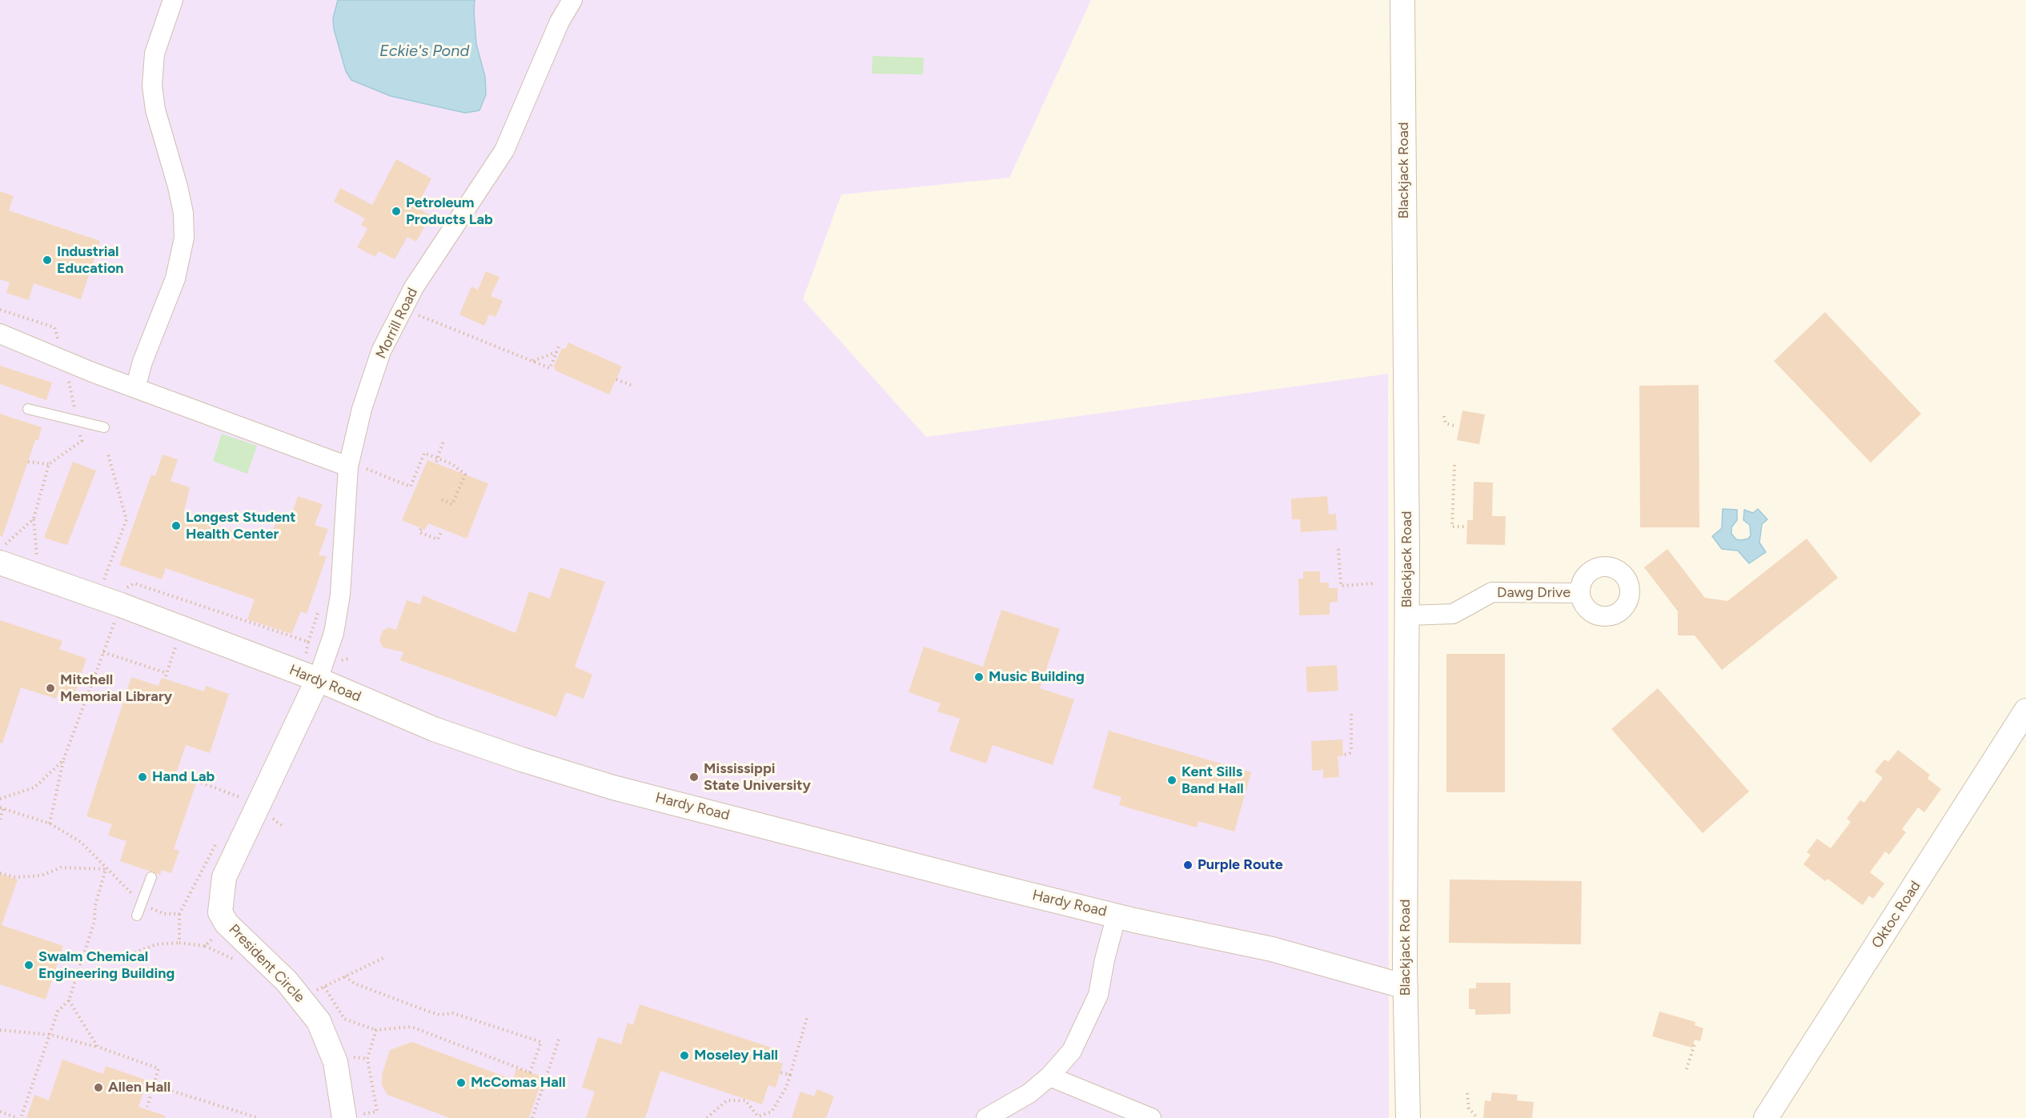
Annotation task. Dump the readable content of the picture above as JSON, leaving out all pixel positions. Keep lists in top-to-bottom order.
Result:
{
  "streets": {
    "street": [
      "Blackjack Road",
      "Morrill Road",
      "Dawg Drive",
      "Hardy Road",
      "Oktoc Road",
      "President Circle"
    ]
  },
  "crossings": [
    ["Blackjack Road", "Dawg Drive"],
    ["Blackjack Road", "Hardy Road"],
    ["Morrill Road", "Hardy Road"],
    ["Morrill Road", "President Circle"],
    ["Hardy Road", "President Circle"]
  ],
  "water": ["Eckie's Pond"],
  "places": [
    "Petroleum Products Lab",
    "Industrial Education",
    "Longest Student Health Center",
    "Music Building",
    "Mitchell Memorial Library",
    "Hand Lab",
    "Mississippi State University",
    "Kent Sills Band Hall",
    "Purple Route",
    "Swalm Chemical Engineering Building",
    "Moseley Hall",
    "McComas Hall",
    "Allen Hall"
  ]
}
